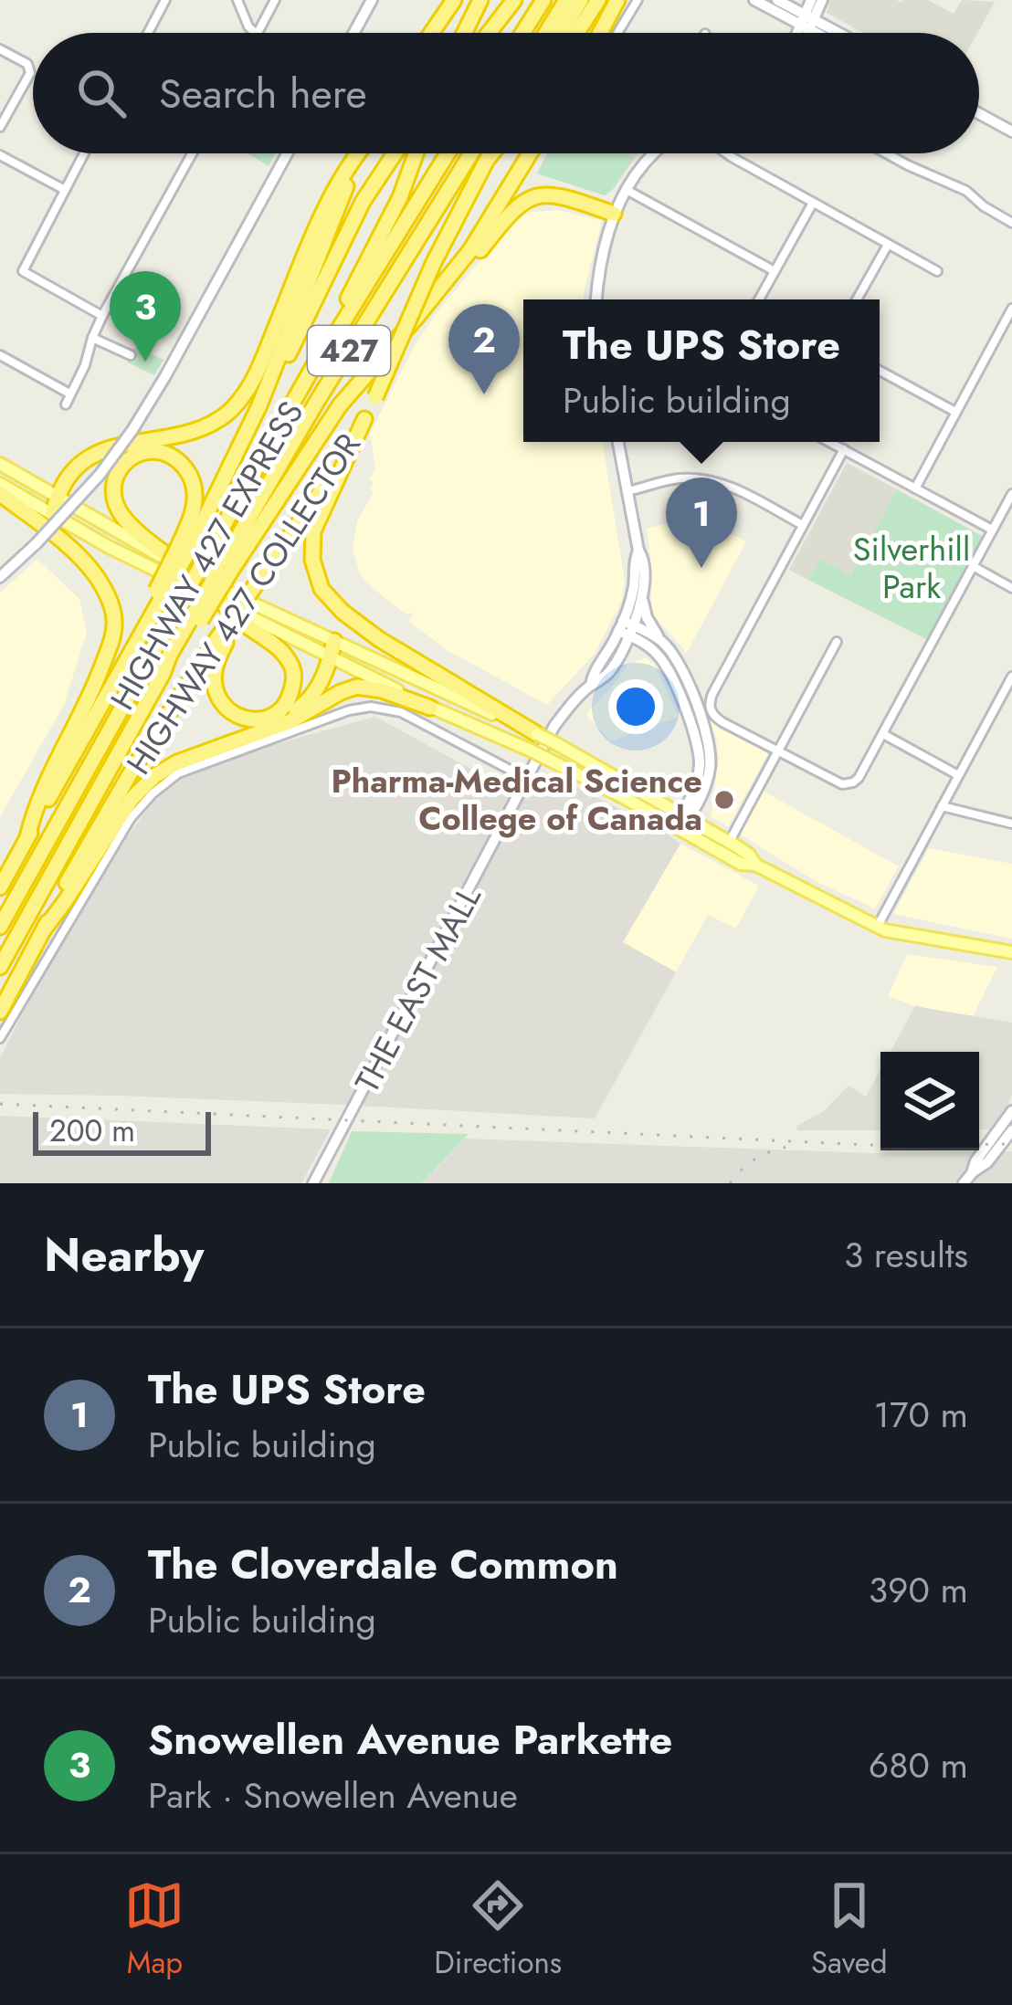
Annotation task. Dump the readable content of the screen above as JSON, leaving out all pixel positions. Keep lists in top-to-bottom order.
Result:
{
  "streets": {
    "highway": ["427", "HIGHWAY 427 EXPRESS", "HIGHWAY 427 COLLECTOR"],
    "main road": ["THE EAST MALL"]
  },
  "parks": ["Silverhill Park"],
  "places": ["Pharma-Medical Science College of Canada"],
  "scale_bar": "200 m",
  "page": {
    "search": "Search here",
    "pins": ["3", "2", "1"],
    "popup": ["The UPS Store", "Public building"],
    "scale": "200 m",
    "heading": ["Nearby", "3 results"],
    "list": [
      {
        "mark": "1",
        "name": "The UPS Store",
        "note": "Public building",
        "value": "170 m"
      },
      {
        "mark": "2",
        "name": "The Cloverdale Common",
        "note": "Public building",
        "value": "390 m"
      },
      {
        "mark": "3",
        "name": "Snowellen Avenue Parkette",
        "note": "Park · Snowellen Avenue",
        "value": "680 m"
      }
    ],
    "nav": ["Map", "Directions", "Saved"]
  }
}
